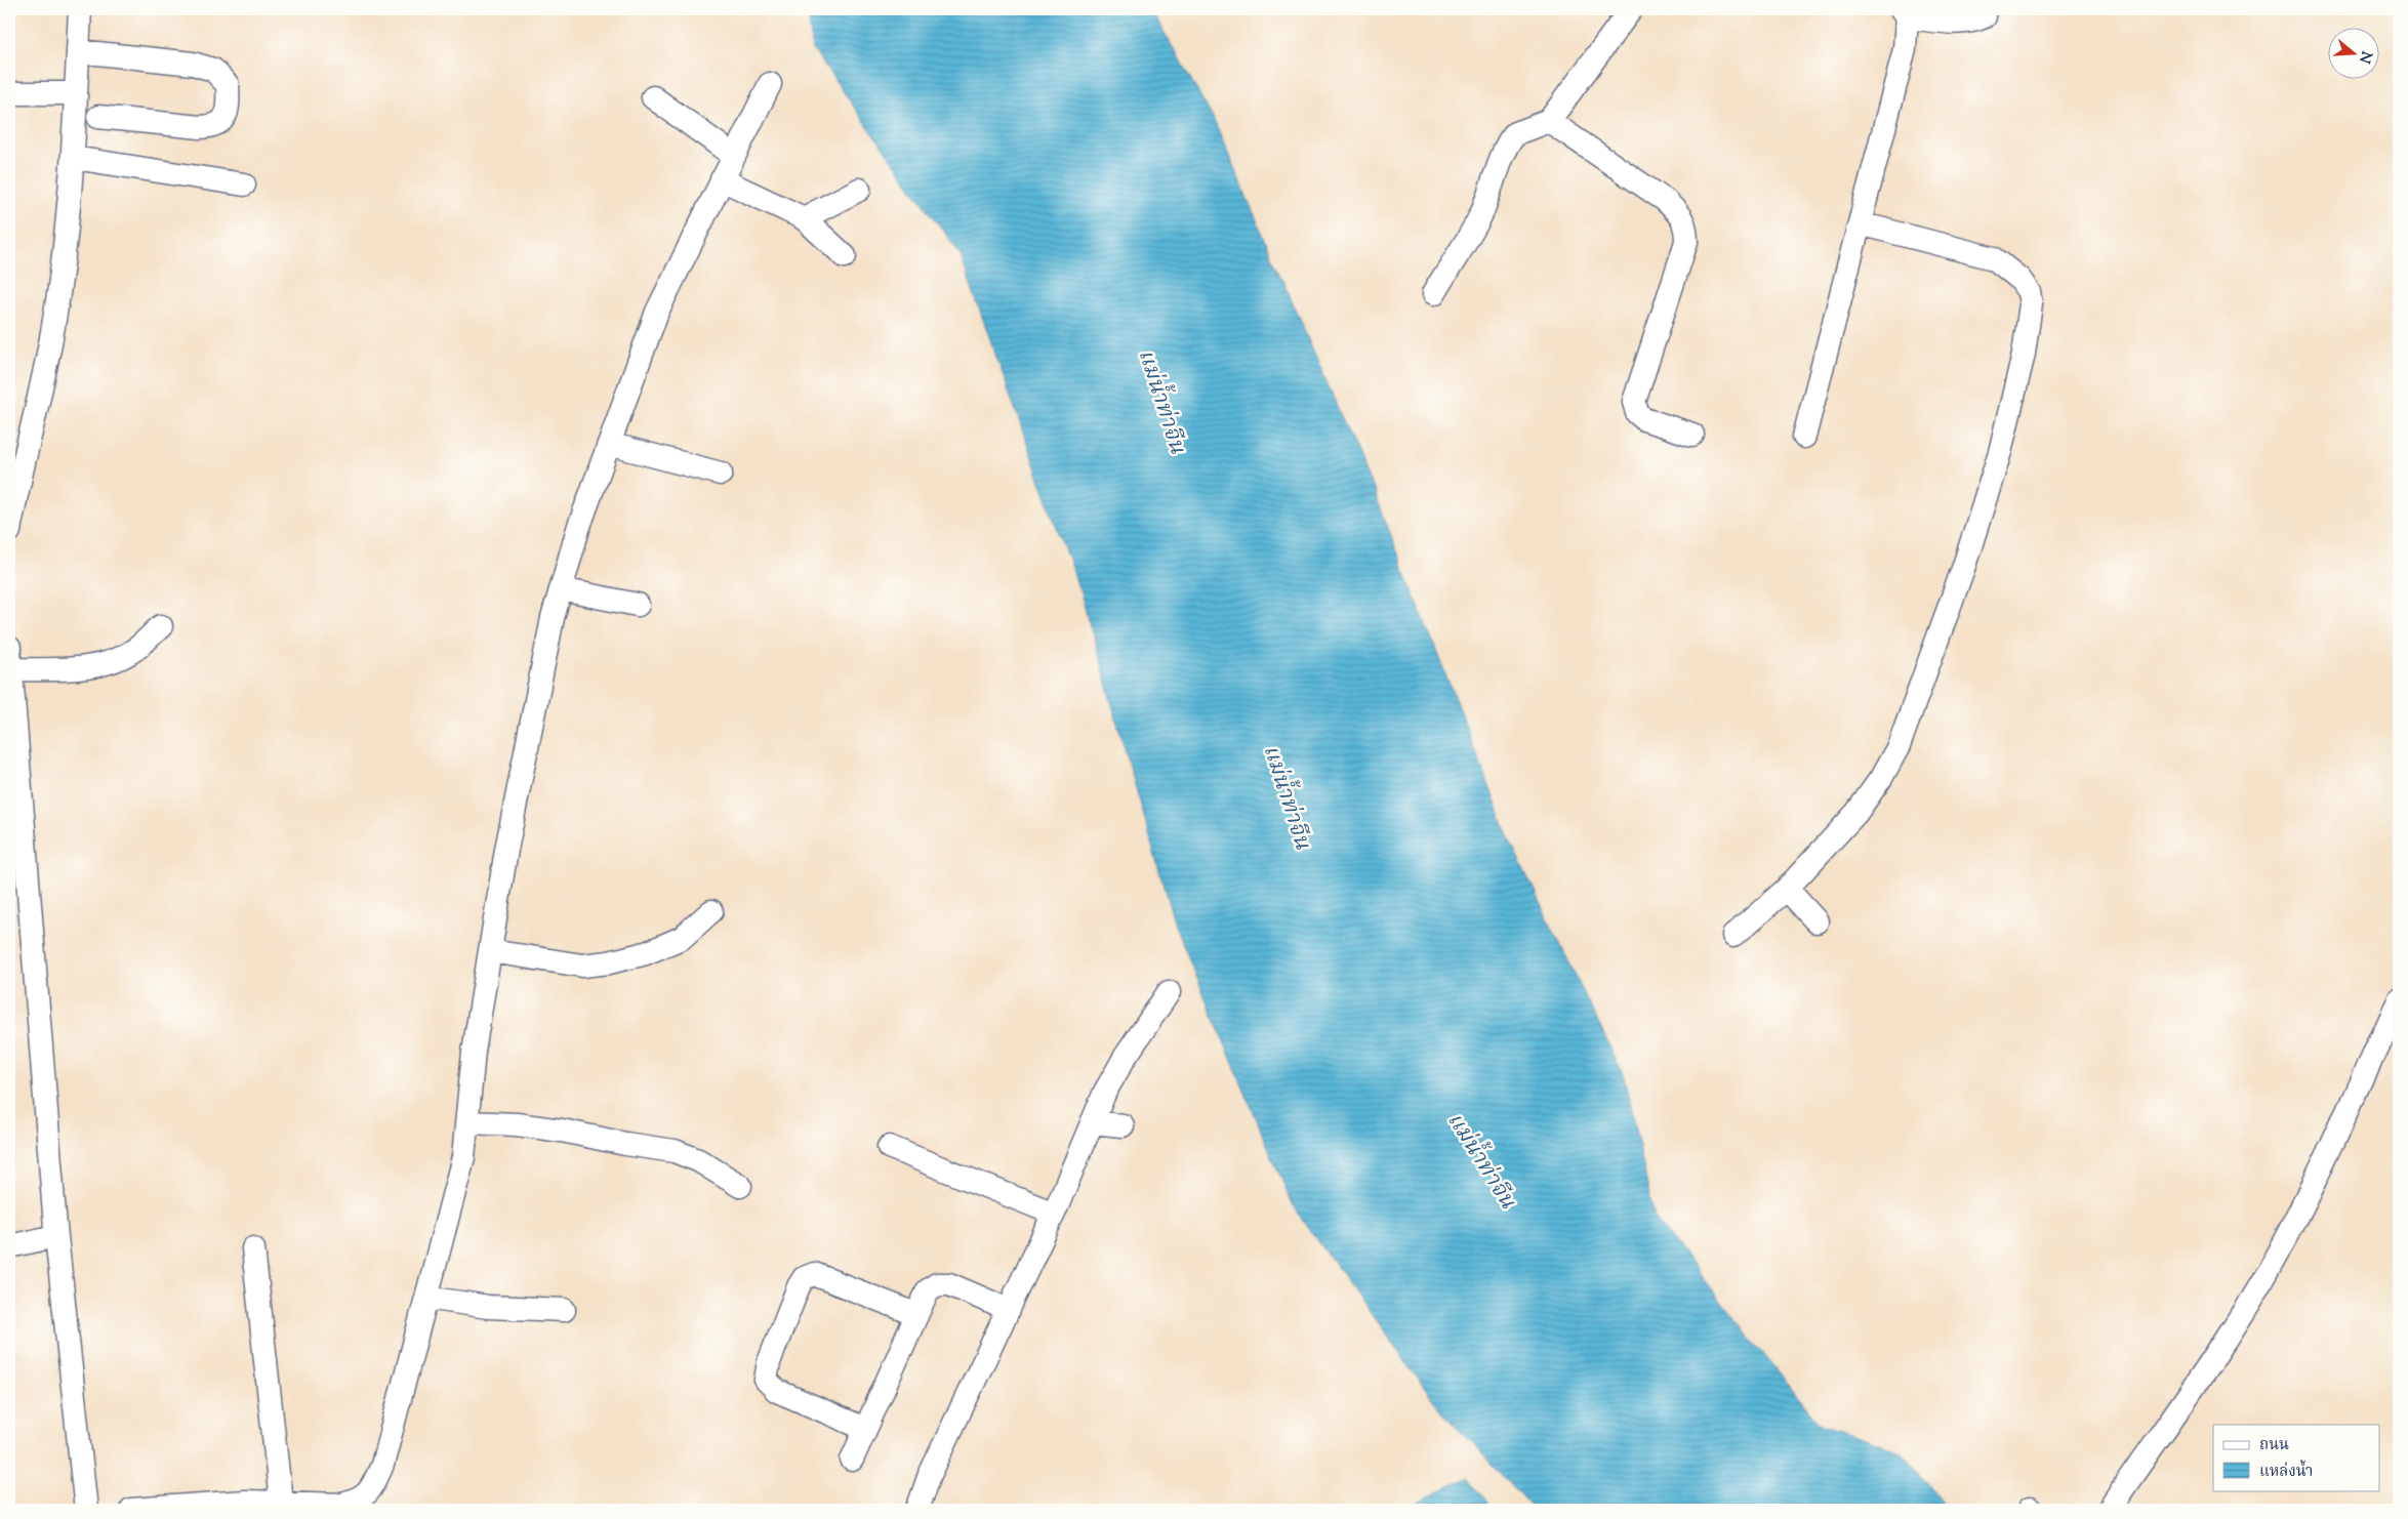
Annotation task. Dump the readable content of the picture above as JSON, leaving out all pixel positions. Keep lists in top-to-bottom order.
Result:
{
  "water": ["แม่น้ำท่าจีน"],
  "legend": ["ถนน", "แหล่งน้ำ"],
  "north": "right"
}
